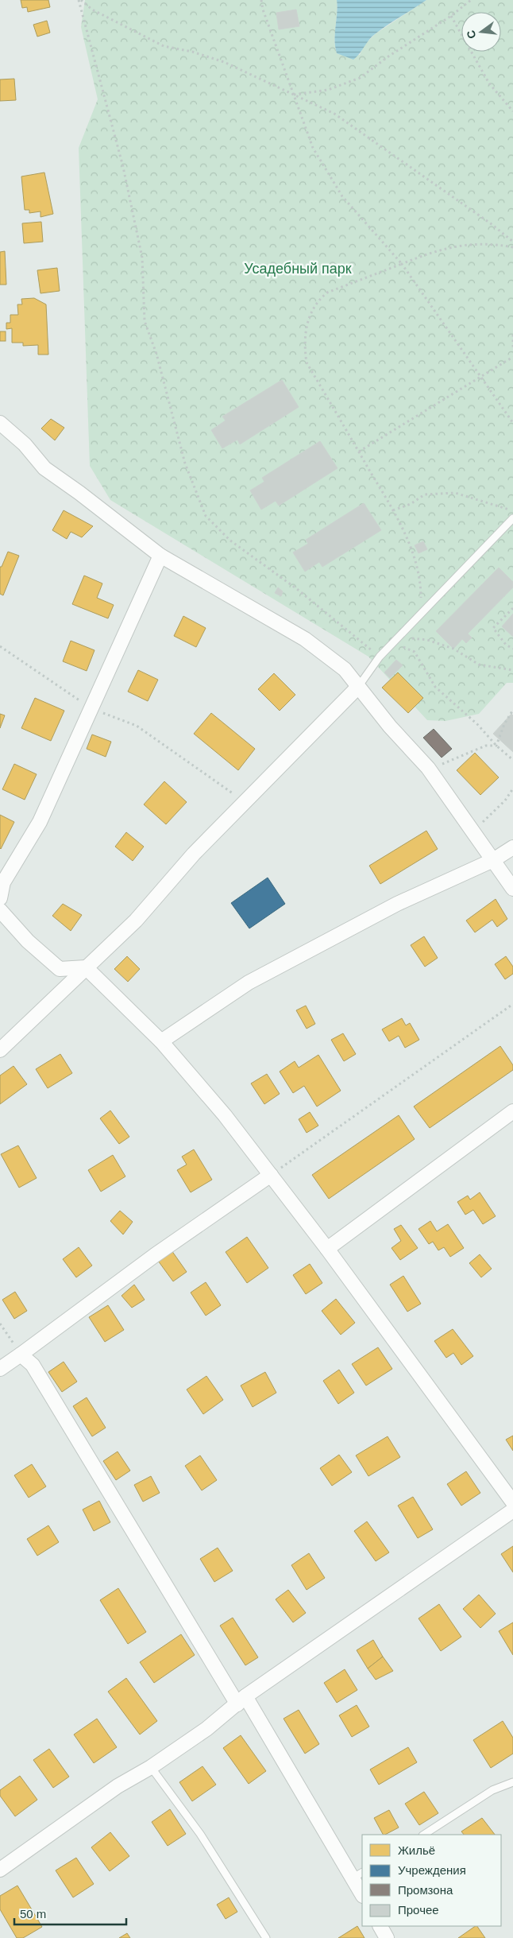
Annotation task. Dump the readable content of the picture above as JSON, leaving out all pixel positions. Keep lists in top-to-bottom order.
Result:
{
  "parks": ["Усадебный парк"],
  "legend": [
    "Жильё",
    "Учреждения",
    "Промзона",
    "Прочее"
  ],
  "scale_bar": "50 m",
  "north": "left"
}
